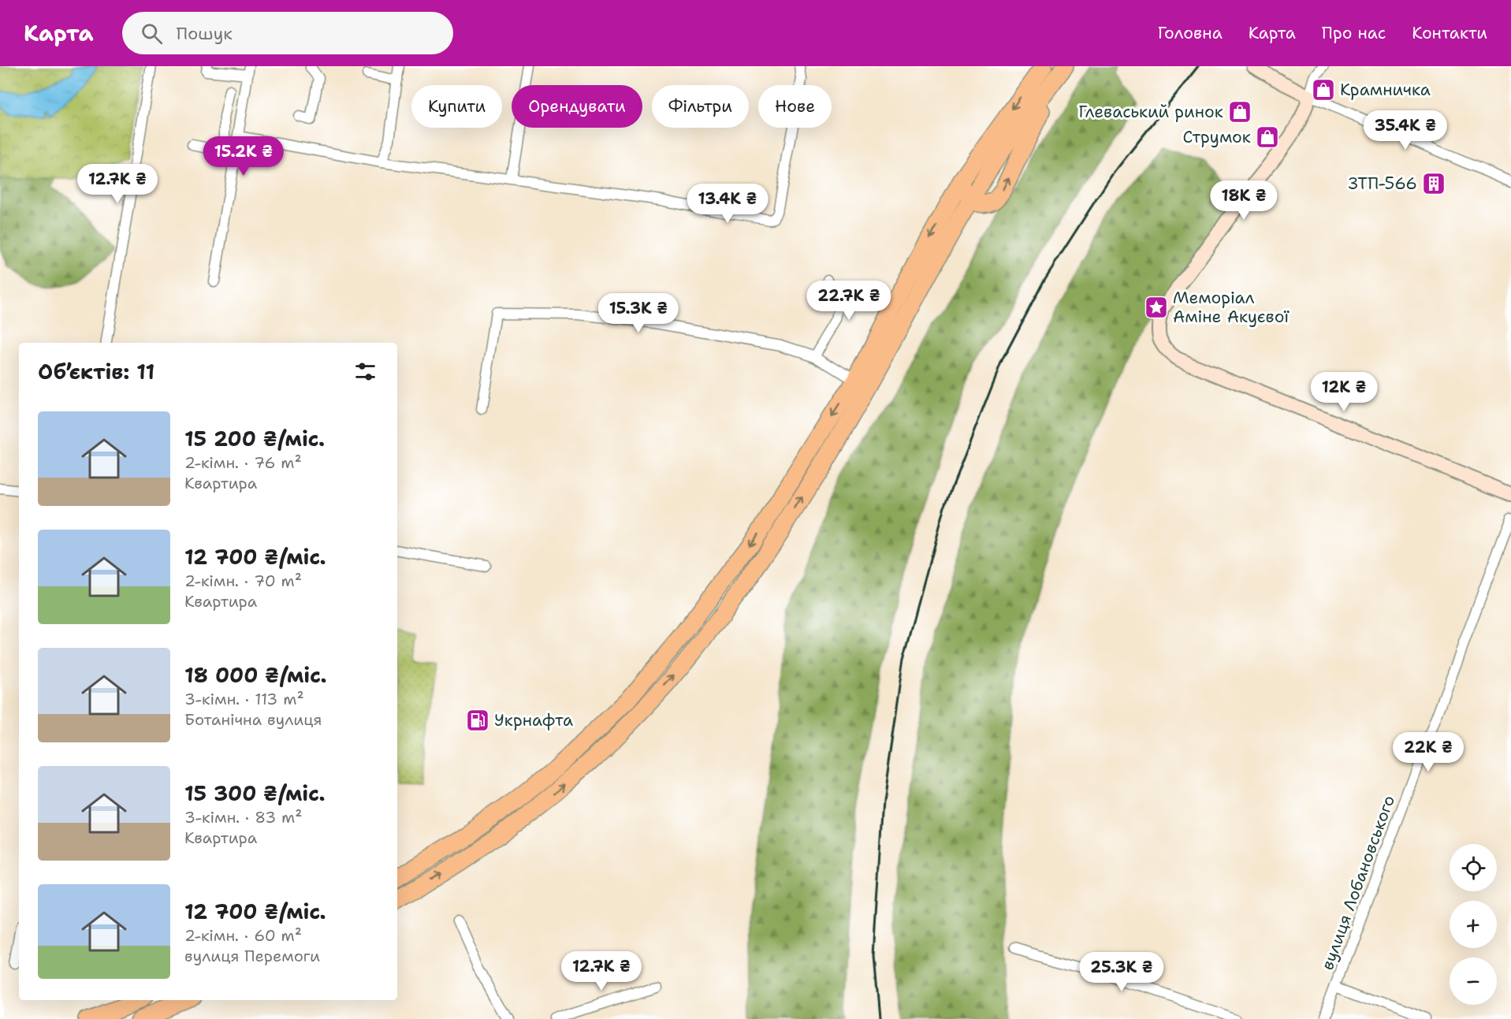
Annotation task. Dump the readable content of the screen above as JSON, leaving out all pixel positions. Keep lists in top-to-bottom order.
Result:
{
  "streets": {
    "street": ["вулиця Лобановського"]
  },
  "places": {
    "shop": ["Крамничка", "Глеваський ринок", "Струмок"],
    "building": ["ЗТП-566"],
    "place": ["Меморіал Аміне Акуєвої"],
    "fuel station": ["Укрнафта"]
  },
  "page": {
    "header": "Карта",
    "search": "Пошук",
    "nav": [
      "Головна",
      "Карта",
      "Про нас",
      "Контакти"
    ],
    "chip": [
      "Купити",
      "Орендувати",
      "Фільтри",
      "Нове"
    ],
    "price": [
      "35.4K ₴",
      "15.2K ₴",
      "12.7K ₴",
      "18K ₴",
      "13.4K ₴",
      "22.7K ₴",
      "15.3K ₴",
      "12K ₴",
      "22K ₴",
      "12.7K ₴",
      "25.3K ₴"
    ],
    "heading": "Об’єктів: 11",
    "list": [
      {
        "name": "15 200 ₴/міс.",
        "note": "2-кімн. · 76 m² · Квартира"
      },
      {
        "name": "12 700 ₴/міс.",
        "note": "2-кімн. · 70 m² · Квартира"
      },
      {
        "name": "18 000 ₴/міс.",
        "note": "3-кімн. · 113 m² · Ботанічна вулиця"
      },
      {
        "name": "15 300 ₴/міс.",
        "note": "3-кімн. · 83 m² · Квартира"
      },
      {
        "name": "12 700 ₴/міс.",
        "note": "2-кімн. · 60 m² · вулиця Перемоги"
      }
    ],
    "map_buttons": ["+", "−"]
  }
}
